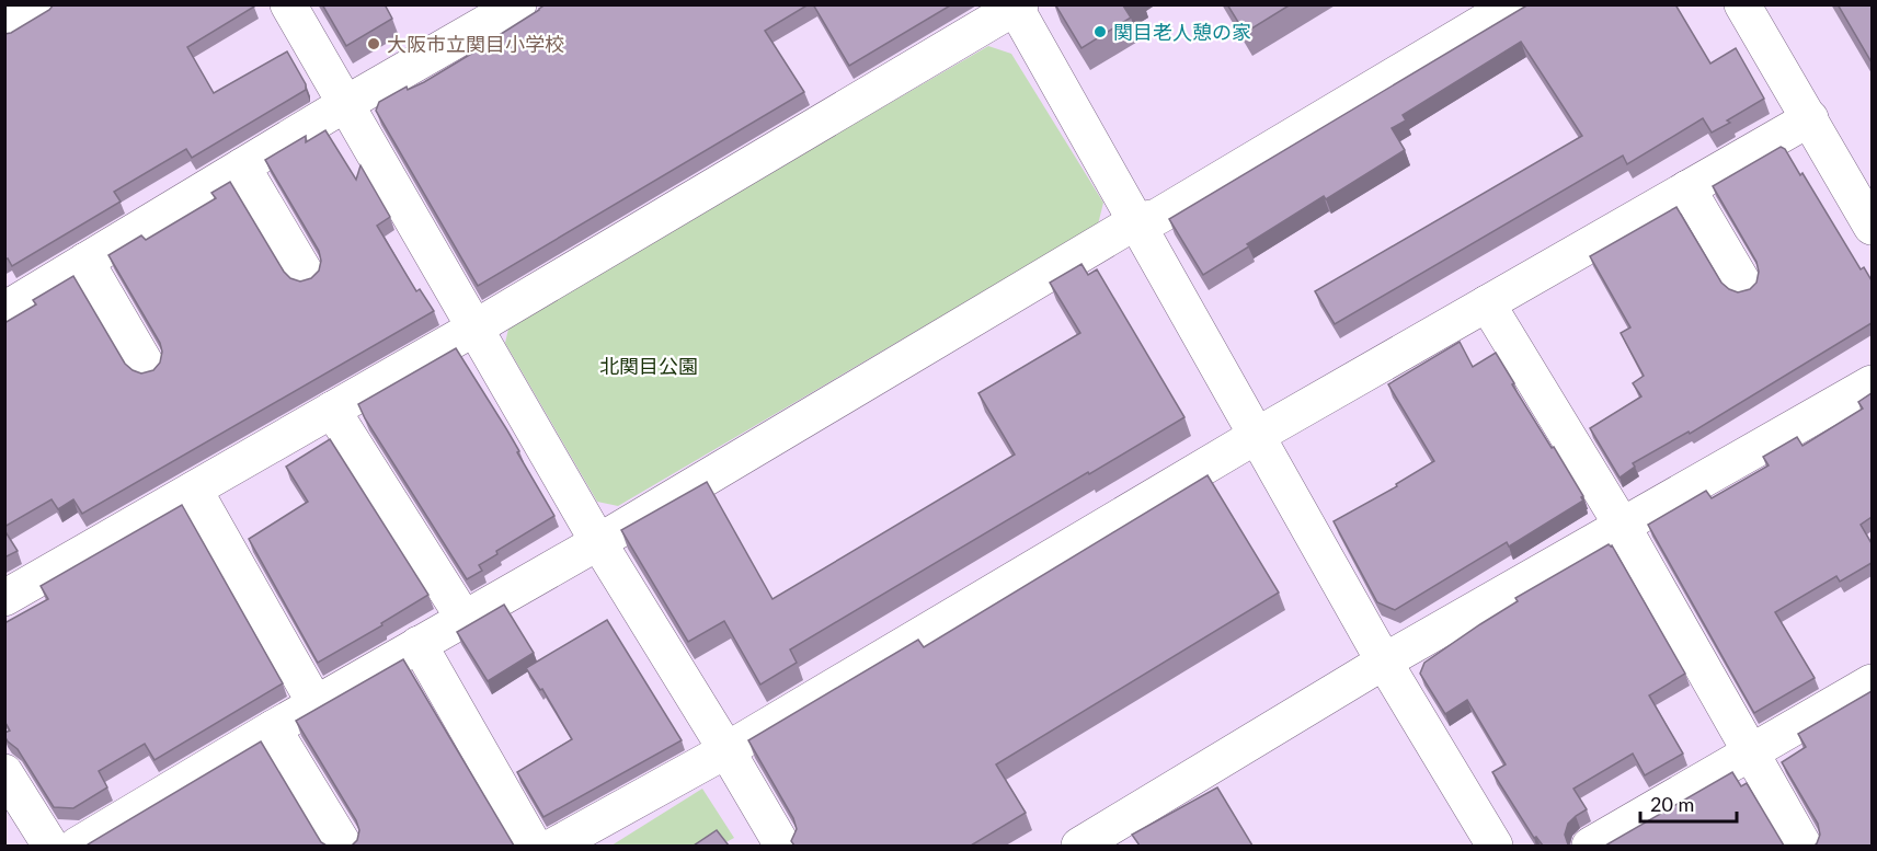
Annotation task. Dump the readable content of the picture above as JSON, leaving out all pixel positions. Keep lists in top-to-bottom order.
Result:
{
  "parks": ["北関目公園"],
  "places": ["関目老人憩の家", "大阪市立関目小学校"],
  "scale_bar": "20 m"
}
